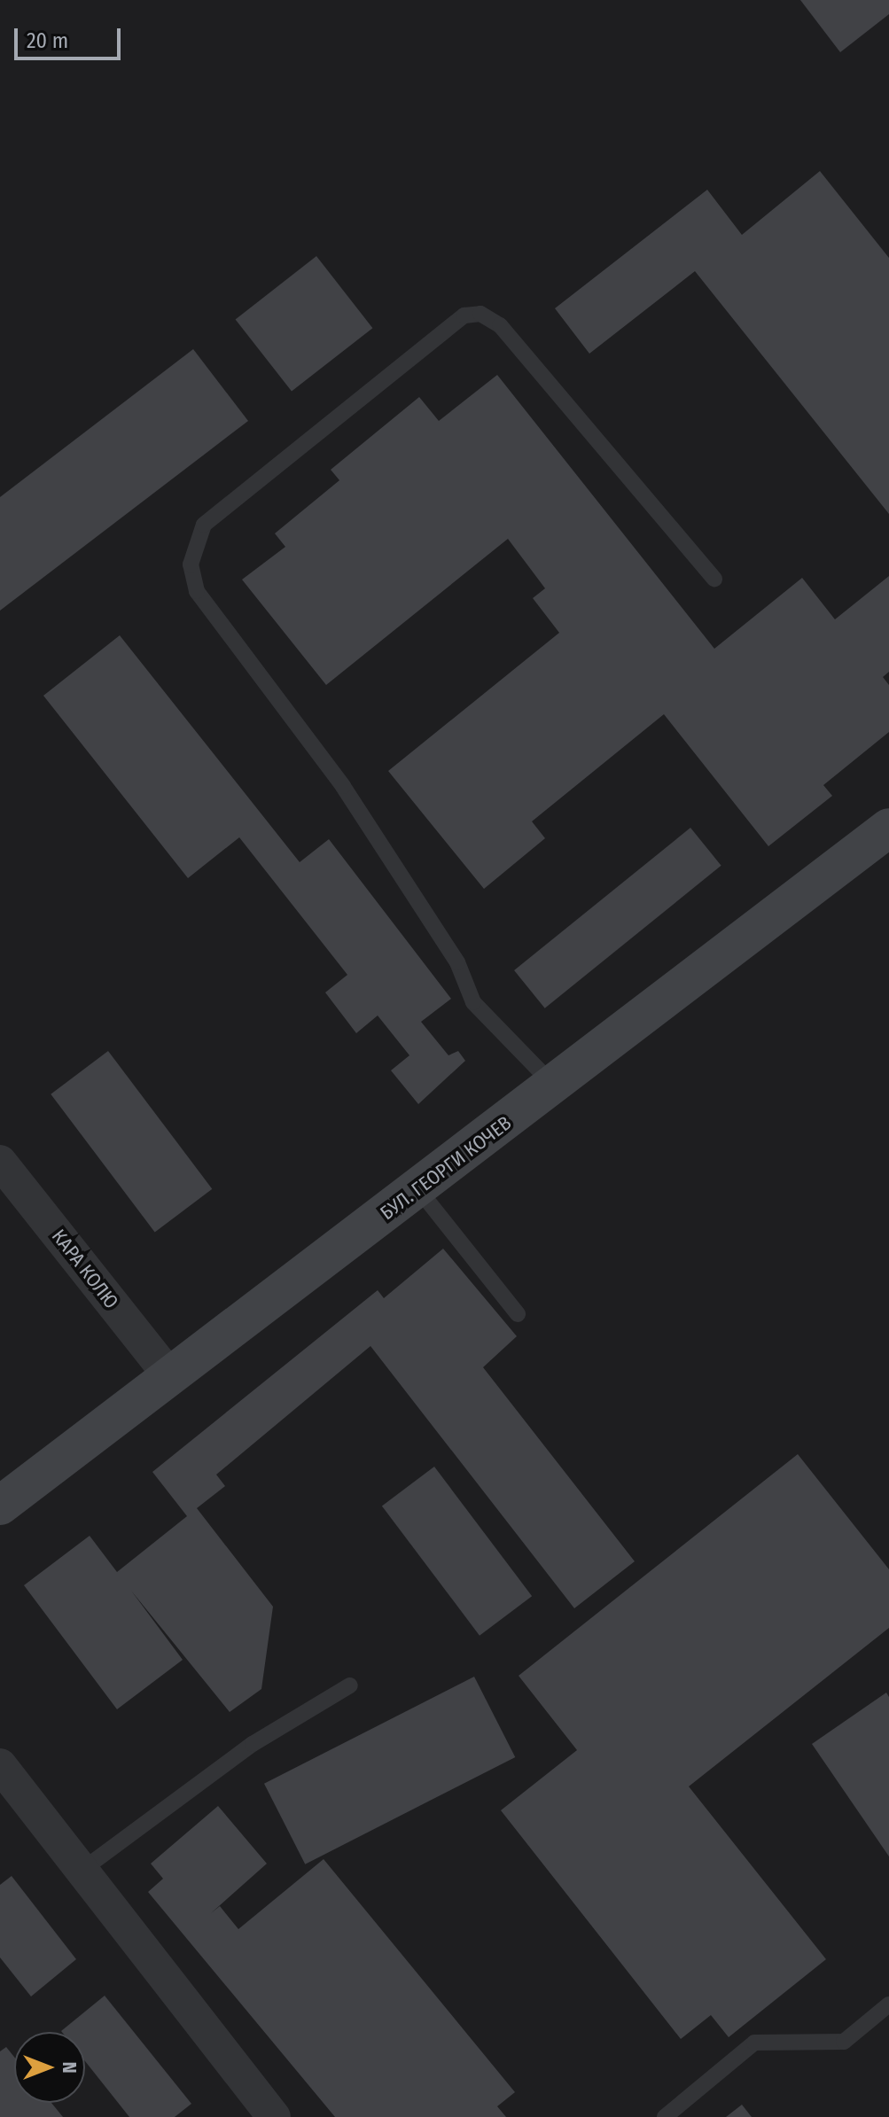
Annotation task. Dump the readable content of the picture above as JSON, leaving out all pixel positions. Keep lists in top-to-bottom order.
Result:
{
  "streets": {
    "main road": ["БУЛ. ГЕОРГИ КОЧЕВ"],
    "street": ["КАРА КОЛЮ"]
  },
  "crossings": [
    ["БУЛ. ГЕОРГИ КОЧЕВ", "КАРА КОЛЮ"]
  ],
  "scale_bar": "20 m",
  "north": "right"
}
